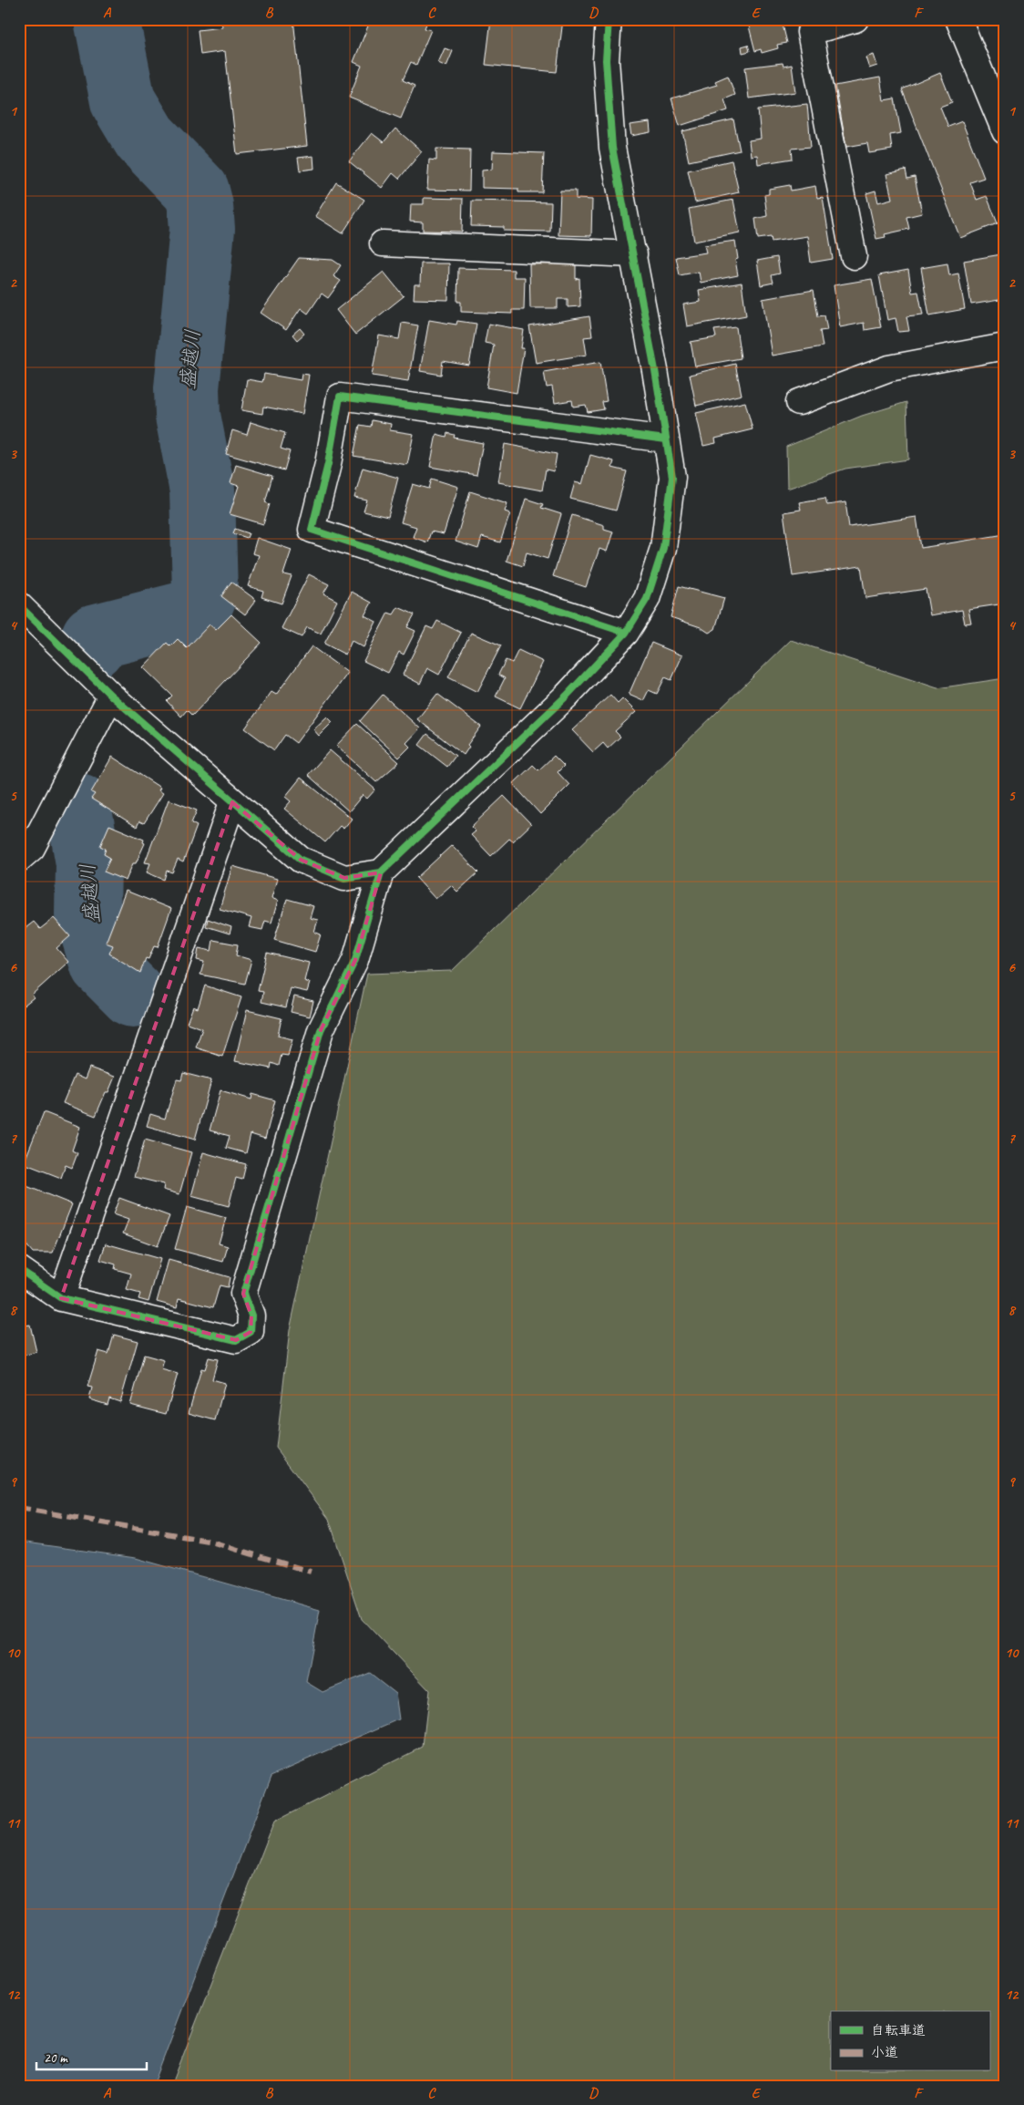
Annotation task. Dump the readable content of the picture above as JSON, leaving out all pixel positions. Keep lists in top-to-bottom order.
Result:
{
  "water": ["盛越川"],
  "legend": ["自転車道", "小道"],
  "scale_bar": "20 m",
  "grid": {
    "columns": [
      "A",
      "B",
      "C",
      "D",
      "E",
      "F"
    ],
    "rows": [
      "1",
      "2",
      "3",
      "4",
      "5",
      "6",
      "7",
      "8",
      "9",
      "10",
      "11",
      "12"
    ]
  }
}
